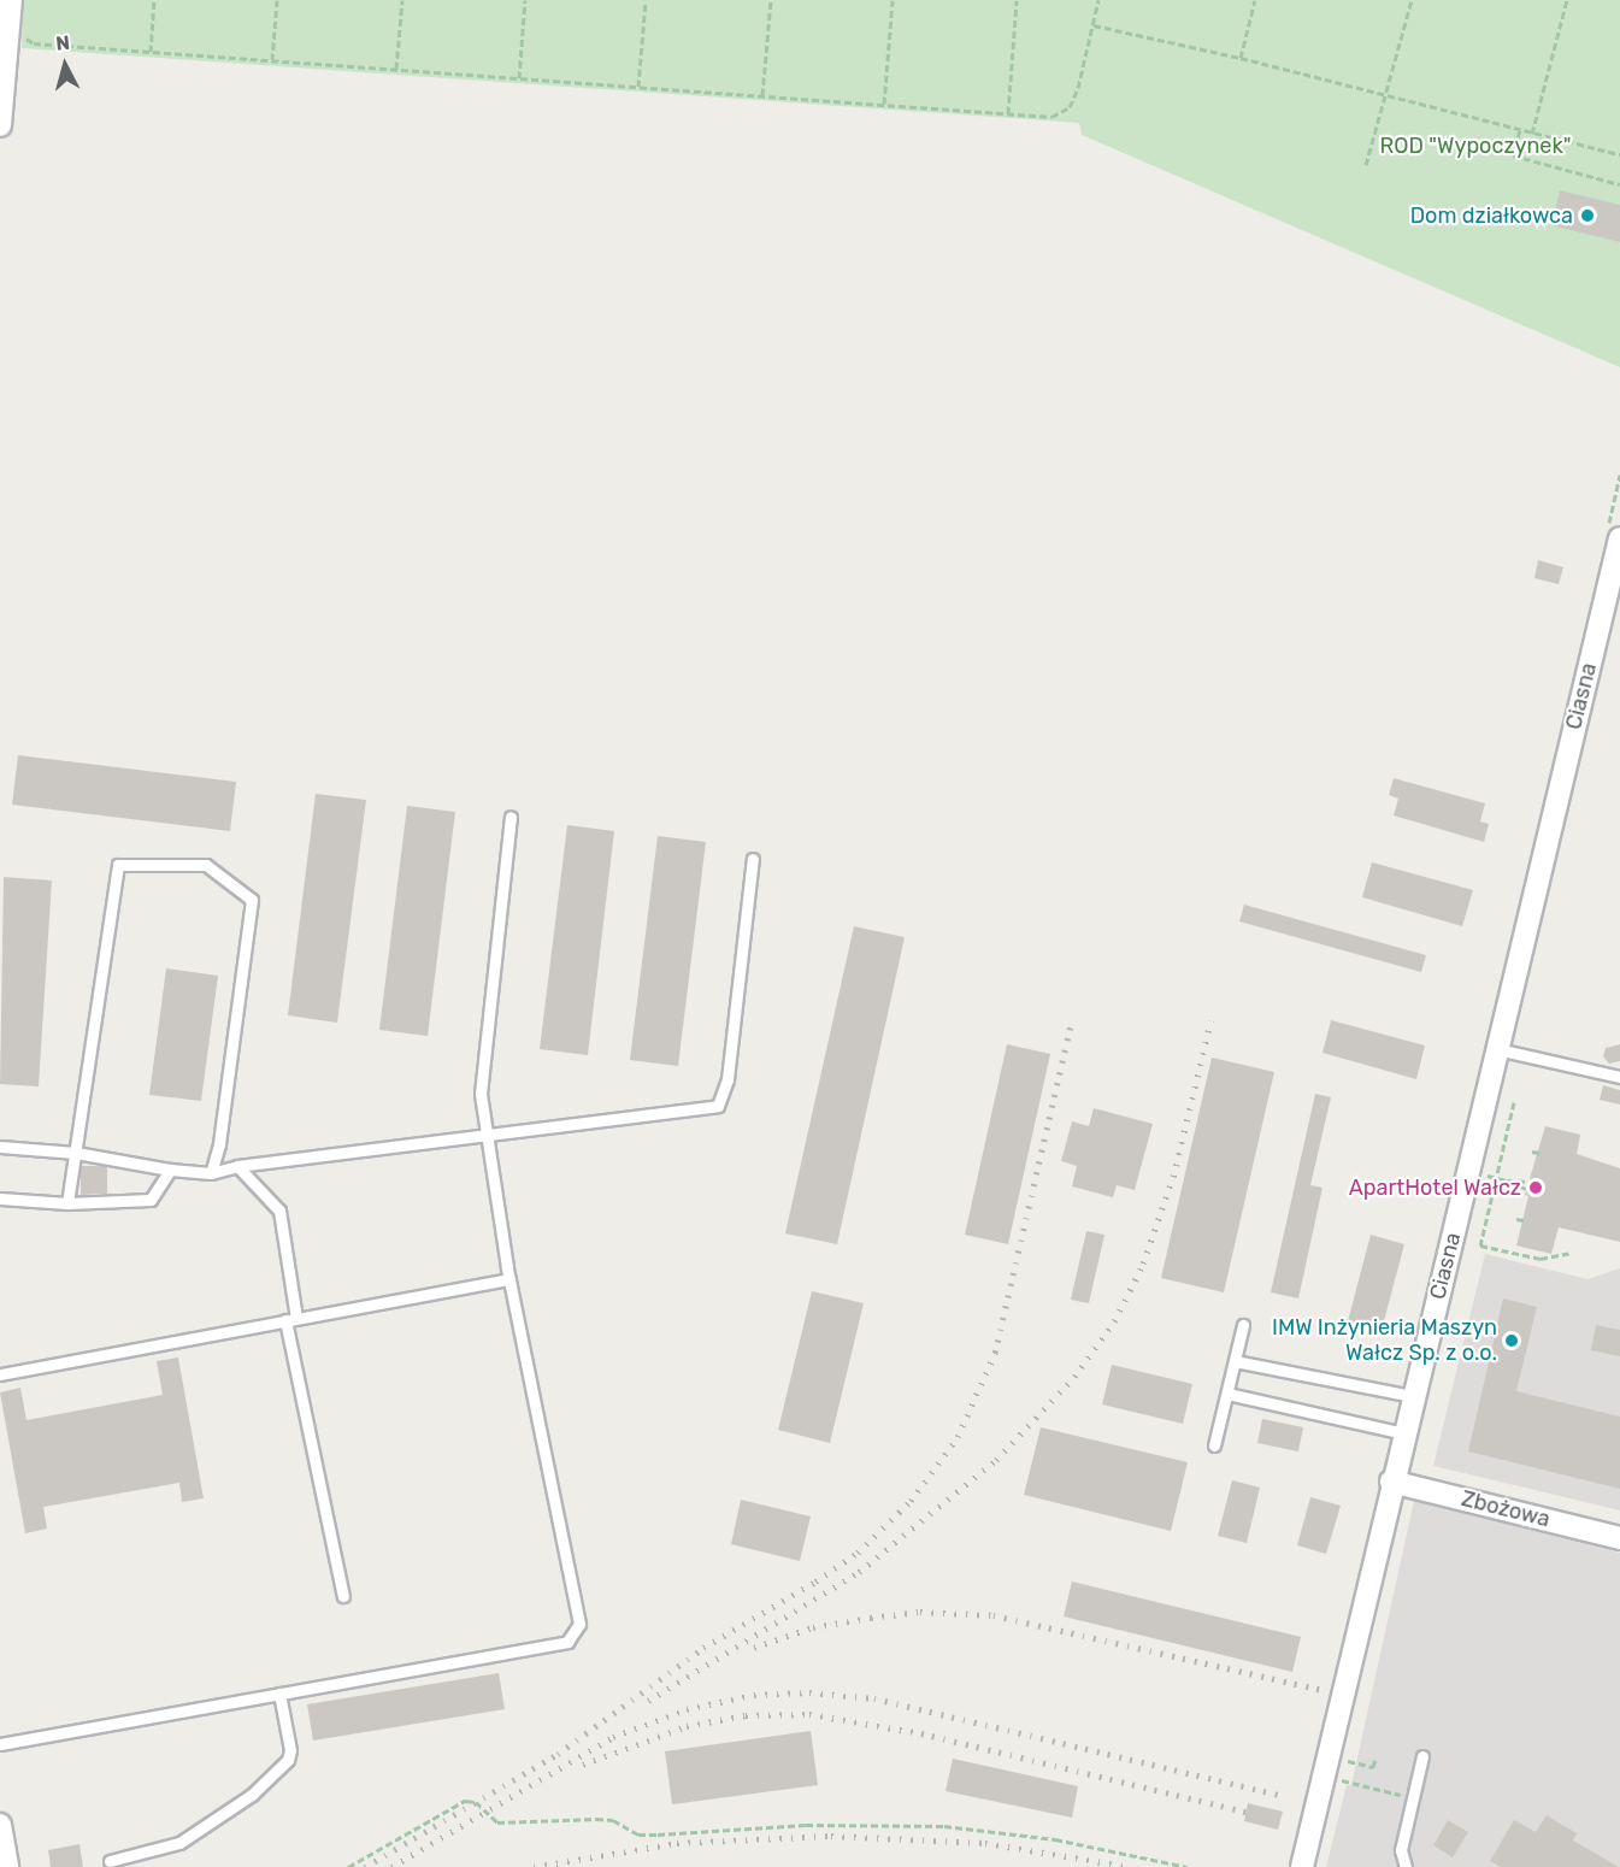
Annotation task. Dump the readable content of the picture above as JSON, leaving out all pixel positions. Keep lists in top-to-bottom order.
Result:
{
  "streets": {
    "street": ["Ciasna", "Zbożowa"]
  },
  "crossings": [
    ["Ciasna", "Zbożowa"]
  ],
  "parks": ["ROD \"Wypoczynek\""],
  "places": ["Dom działkowca", "ApartHotel Wałcz", "IMW Inżynieria Maszyn Wałcz Sp. z o.o."],
  "north": "top"
}
